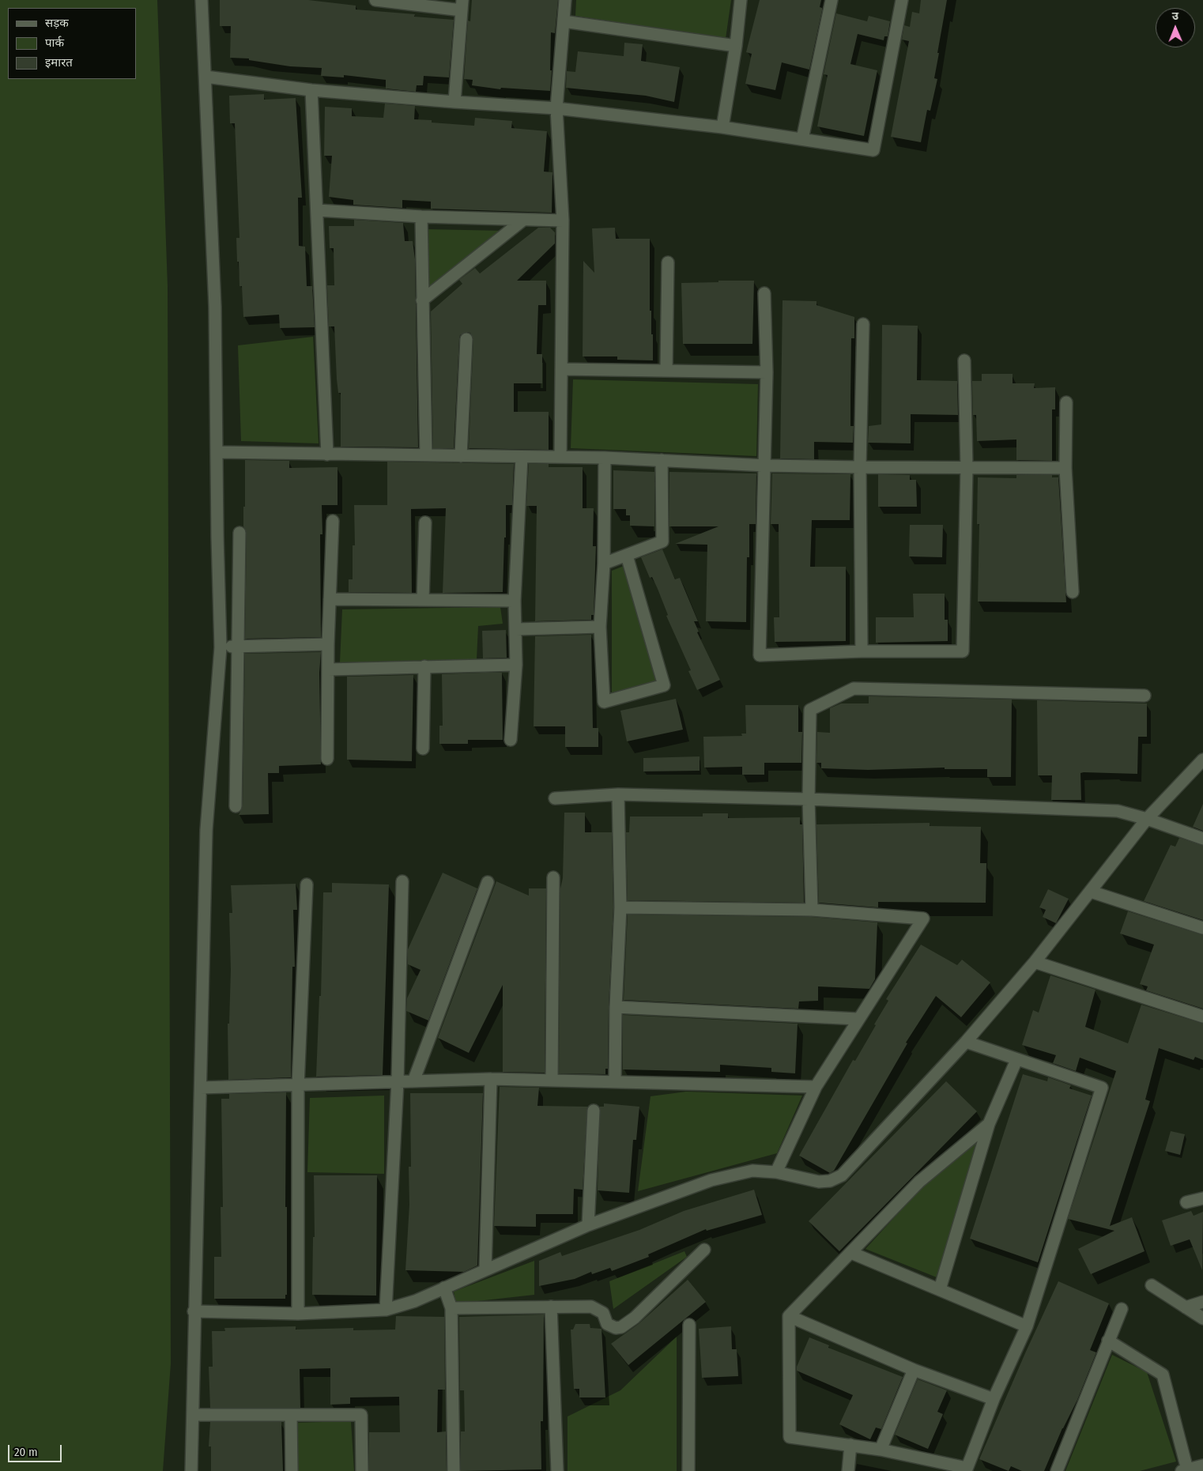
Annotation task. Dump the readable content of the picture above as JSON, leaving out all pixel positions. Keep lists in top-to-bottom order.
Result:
{
  "legend": ["सड़क", "पार्क", "इमारत"],
  "scale_bar": "20 m",
  "north": "top"
}
